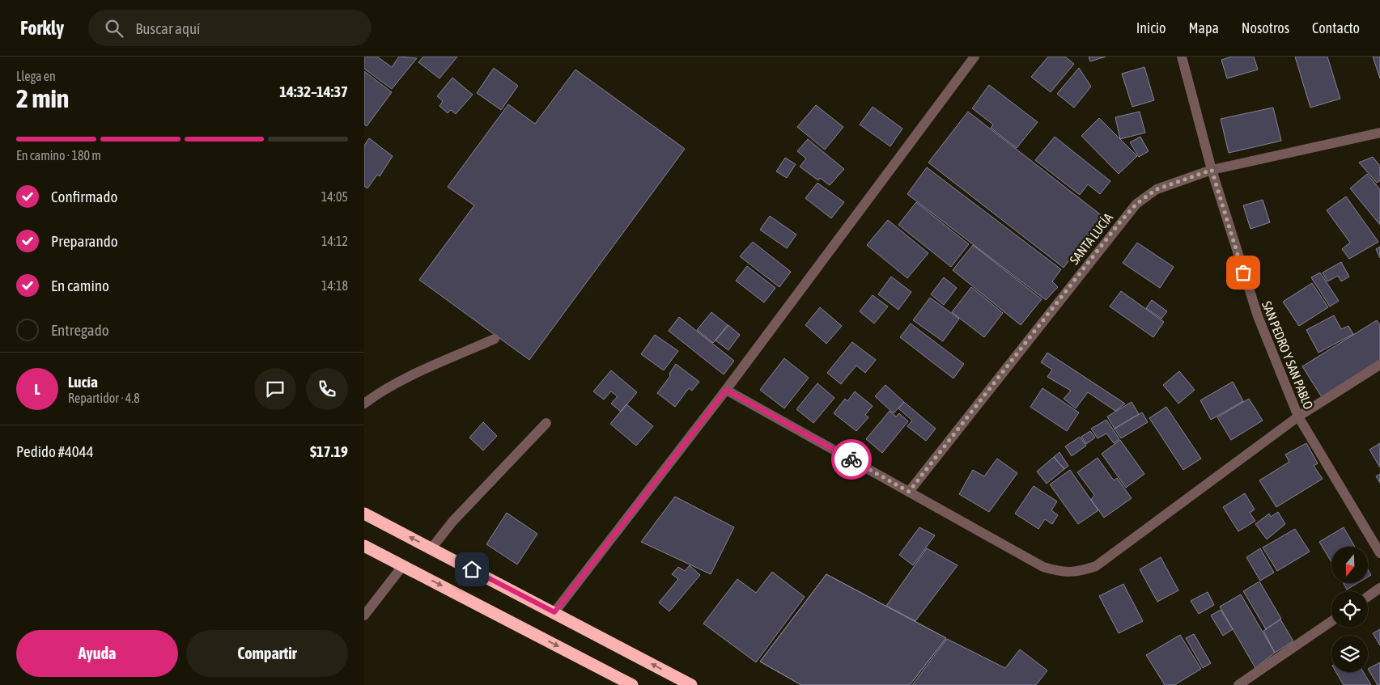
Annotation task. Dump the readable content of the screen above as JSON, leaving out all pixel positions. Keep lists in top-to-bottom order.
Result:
{
  "streets": {
    "street": ["SANTA LUCÍA", "SAN PEDRO Y SAN PABLO"]
  },
  "crossings": [
    ["SANTA LUCÍA", "SAN PEDRO Y SAN PABLO"]
  ],
  "north": "bottom",
  "page": {
    "header": "Forkly",
    "search": "Buscar aquí",
    "nav": [
      "Inicio",
      "Mapa",
      "Nosotros",
      "Contacto"
    ],
    "heading": ["2 min", "Llega en", "14:32–14:37"],
    "panel": [
      "Lucía",
      "Repartidor · 4.8",
      "Pedido #4044",
      "$17.19"
    ],
    "bar": "En camino · 180 m",
    "list": [
      ["Confirmado", "14:05"],
      ["Preparando", "14:12"],
      ["En camino", "14:18"],
      "Entregado"
    ],
    "round": "L",
    "buttons": ["Ayuda", "Compartir"]
  }
}
